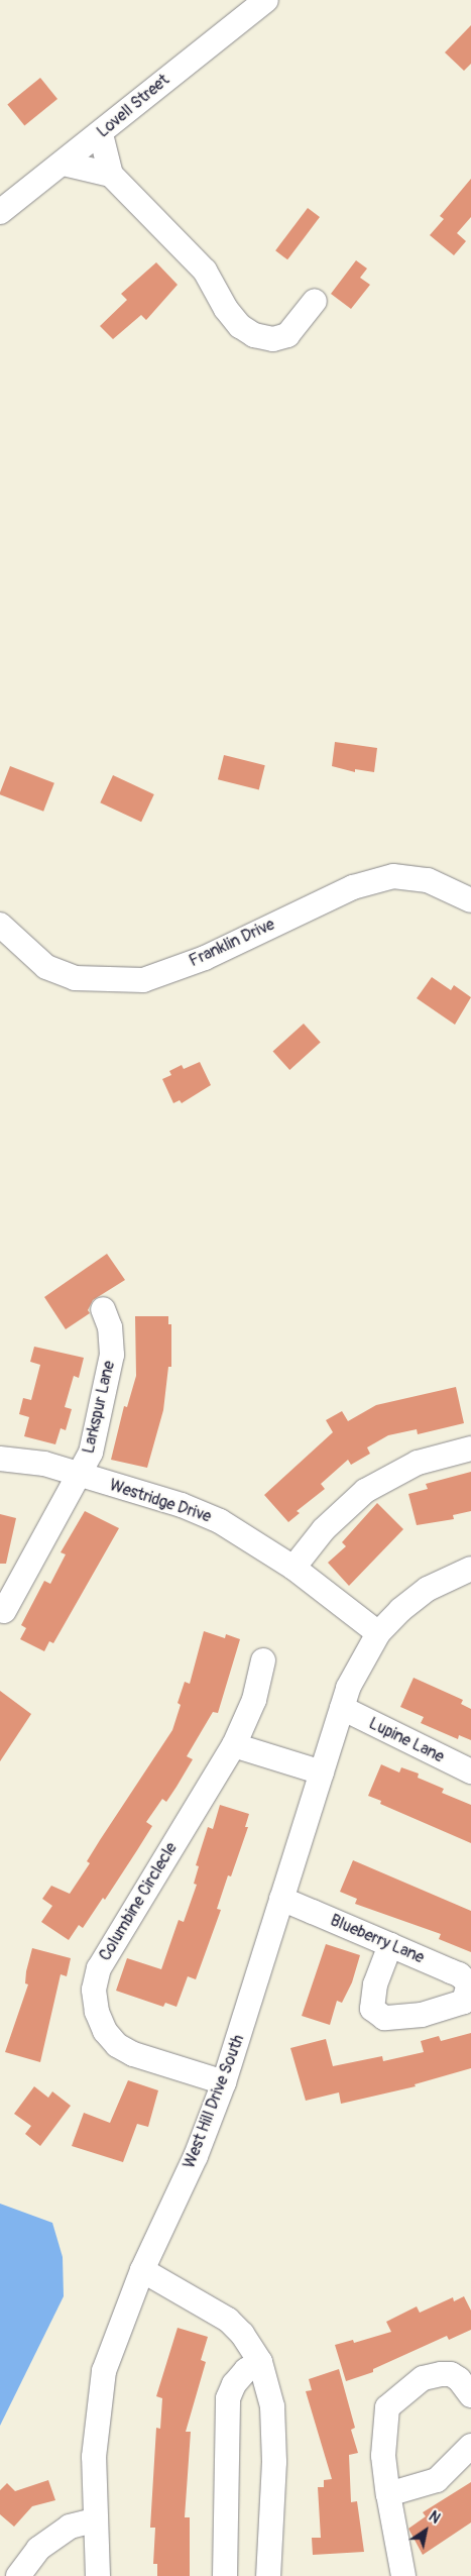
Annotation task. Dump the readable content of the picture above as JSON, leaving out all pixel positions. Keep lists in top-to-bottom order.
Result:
{
  "streets": {
    "street": [
      "Lovell Street",
      "Franklin Drive",
      "Larkspur Lane",
      "Westridge Drive",
      "Lupine Lane",
      "Columbine Circlecle",
      "Blueberry Lane",
      "West Hill Drive South"
    ]
  },
  "crossings": [
    ["Larkspur Lane", "Westridge Drive"],
    ["Westridge Drive", "West Hill Drive South"],
    ["Lupine Lane", "West Hill Drive South"],
    ["Columbine Circlecle", "West Hill Drive South"],
    ["Blueberry Lane", "West Hill Drive South"]
  ],
  "north": "top right"
}
